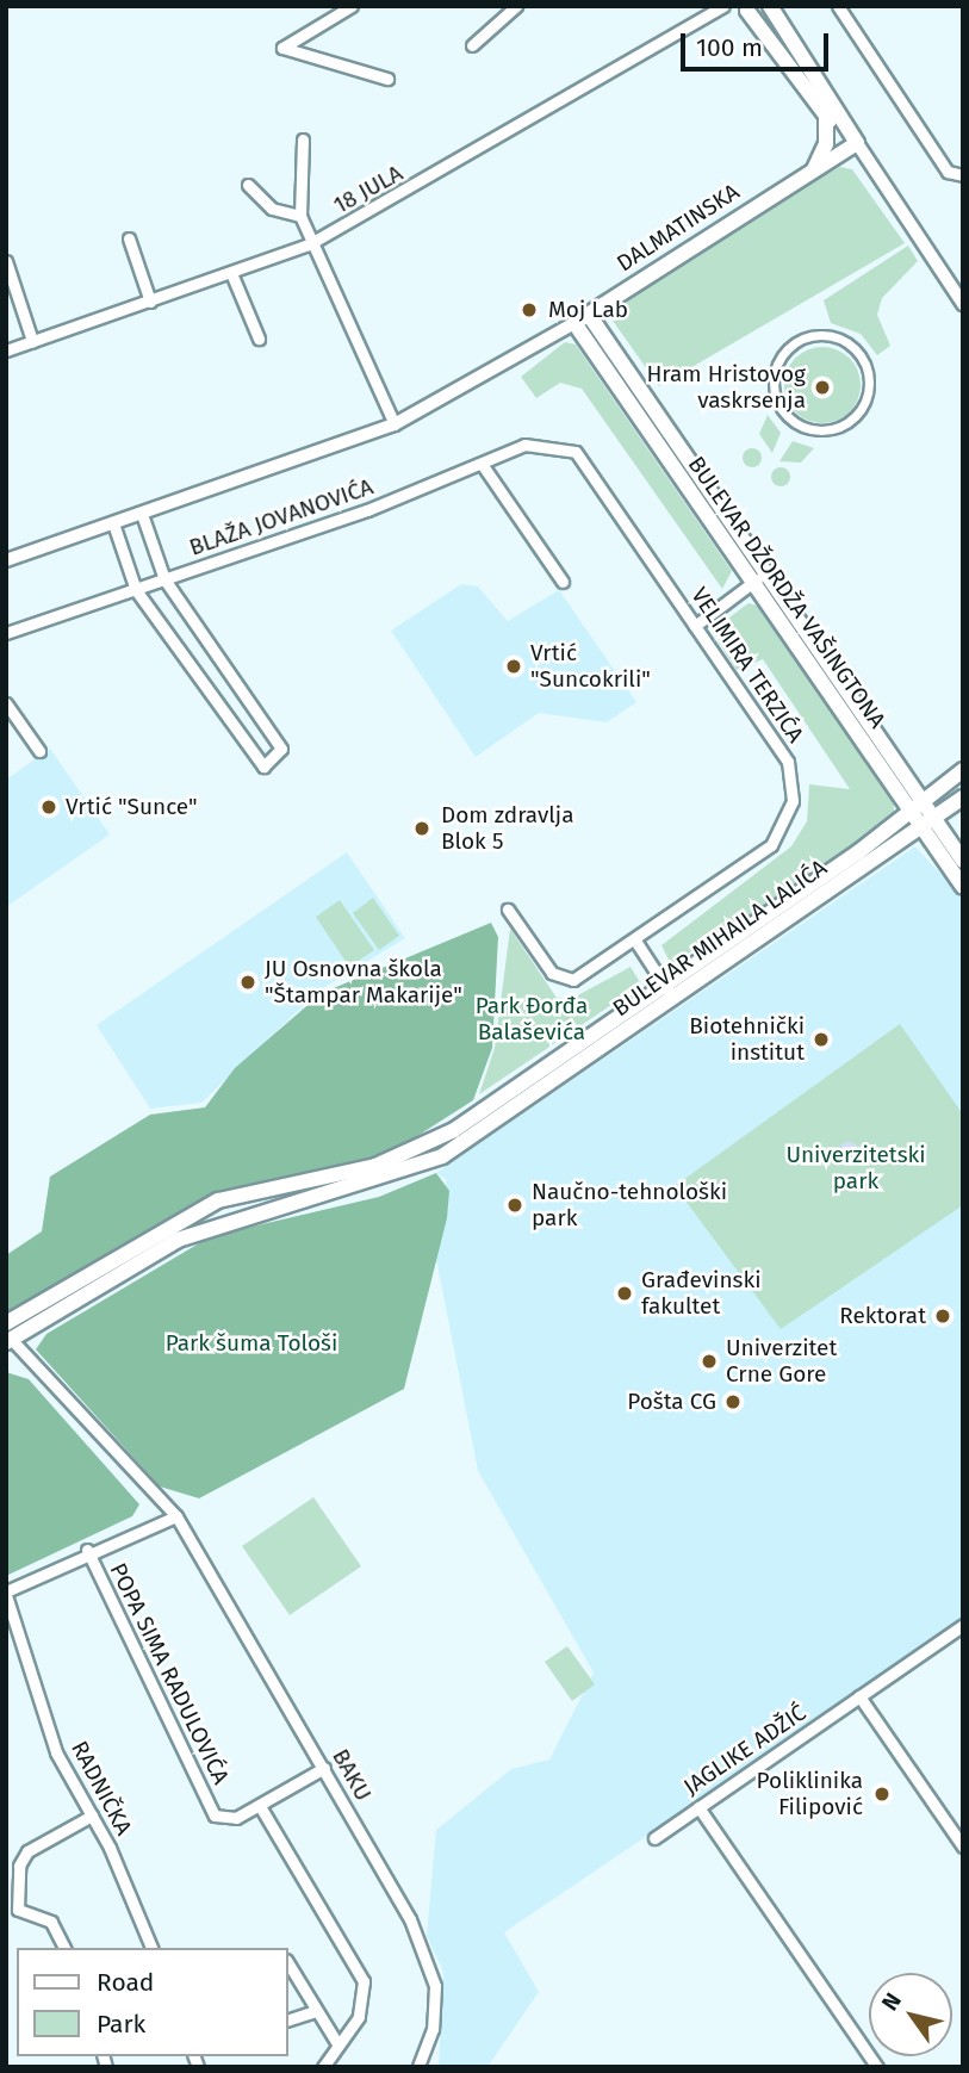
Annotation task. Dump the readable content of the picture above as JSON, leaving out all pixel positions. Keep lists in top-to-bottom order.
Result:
{
  "streets": {
    "main road": ["DALMATINSKA", "BULEVAR DŽORDŽA VAŠINGTONA", "BULEVAR MIHAILA LALIĆA"],
    "street": [
      "18 JULA",
      "BLAŽA JOVANOVIĆA",
      "VELIMIRA TERZIĆA",
      "POPA SIMA RADULOVIĆA",
      "JAGLIKE ADŽIĆ",
      "BAKU",
      "RADNIČKA"
    ]
  },
  "crossings": [
    ["DALMATINSKA", "BULEVAR DŽORDŽA VAŠINGTONA"],
    ["BLAŽA JOVANOVIĆA", "VELIMIRA TERZIĆA"],
    ["BULEVAR DŽORDŽA VAŠINGTONA", "BULEVAR MIHAILA LALIĆA"],
    ["BULEVAR MIHAILA LALIĆA", "BAKU"],
    ["POPA SIMA RADULOVIĆA", "BAKU"]
  ],
  "parks": ["Park Đorđa Balaševića", "Univerzitetski park", "Park šuma Tološi"],
  "places": [
    "Moj Lab",
    "Hram Hristovog vaskrsenja",
    "Vrtić \"Suncokrili\"",
    "Vrtić \"Sunce\"",
    "Dom zdravlja Blok 5",
    "JU Osnovna škola \"Štampar Makarije\"",
    "Biotehnički institut",
    "Naučno-tehnološki park",
    "Građevinski fakultet",
    "Rektorat",
    "Univerzitet Crne Gore",
    "Pošta CG",
    "Poliklinika Filipović"
  ],
  "legend": ["Road", "Park"],
  "scale_bar": "100 m",
  "north": "top left"
}
